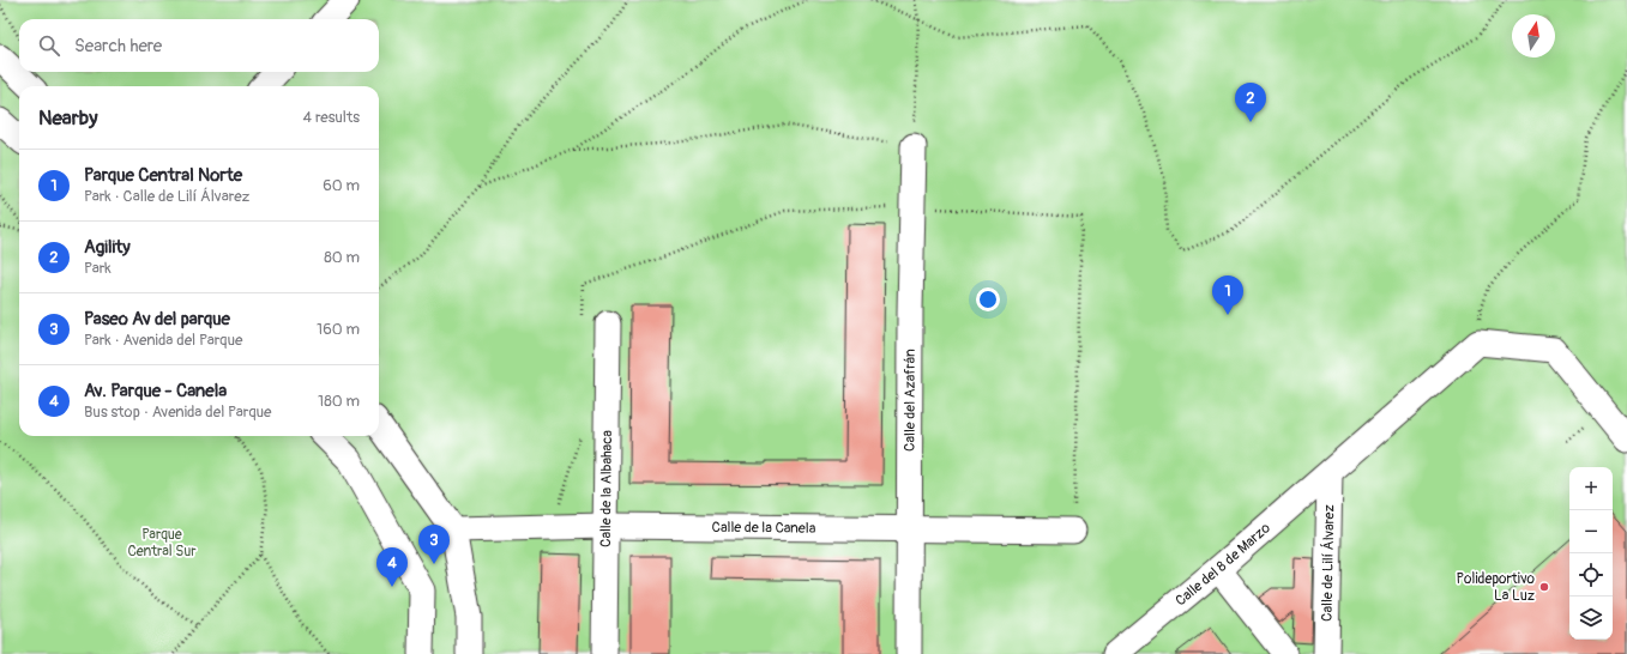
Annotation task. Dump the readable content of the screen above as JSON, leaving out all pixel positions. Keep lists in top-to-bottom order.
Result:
{
  "streets": {
    "street": [
      "Calle del Azafrán",
      "Calle de la Albahaca",
      "Calle de la Canela",
      "Calle de Lilí Álvarez",
      "Calle del 8 de Marzo"
    ]
  },
  "crossings": [
    ["Calle del Azafrán", "Calle de la Canela"],
    ["Calle de la Albahaca", "Calle de la Canela"],
    ["Calle de Lilí Álvarez", "Calle del 8 de Marzo"]
  ],
  "parks": ["Parque Central Sur"],
  "places": ["Polideportivo La Luz"],
  "north": "top",
  "page": {
    "search": "Search here",
    "pins": [
      "2",
      "1",
      "3",
      "4"
    ],
    "heading": ["Nearby", "4 results"],
    "list": [
      {
        "mark": "1",
        "name": "Parque Central Norte",
        "note": "Park · Calle de Lilí Álvarez",
        "value": "60 m"
      },
      {
        "mark": "2",
        "name": "Agility",
        "note": "Park",
        "value": "80 m"
      },
      {
        "mark": "3",
        "name": "Paseo Av del parque",
        "note": "Park · Avenida del Parque",
        "value": "160 m"
      },
      {
        "mark": "4",
        "name": "Av. Parque - Canela",
        "note": "Bus stop · Avenida del Parque",
        "value": "180 m"
      }
    ],
    "map_buttons": ["+", "−"]
  }
}
